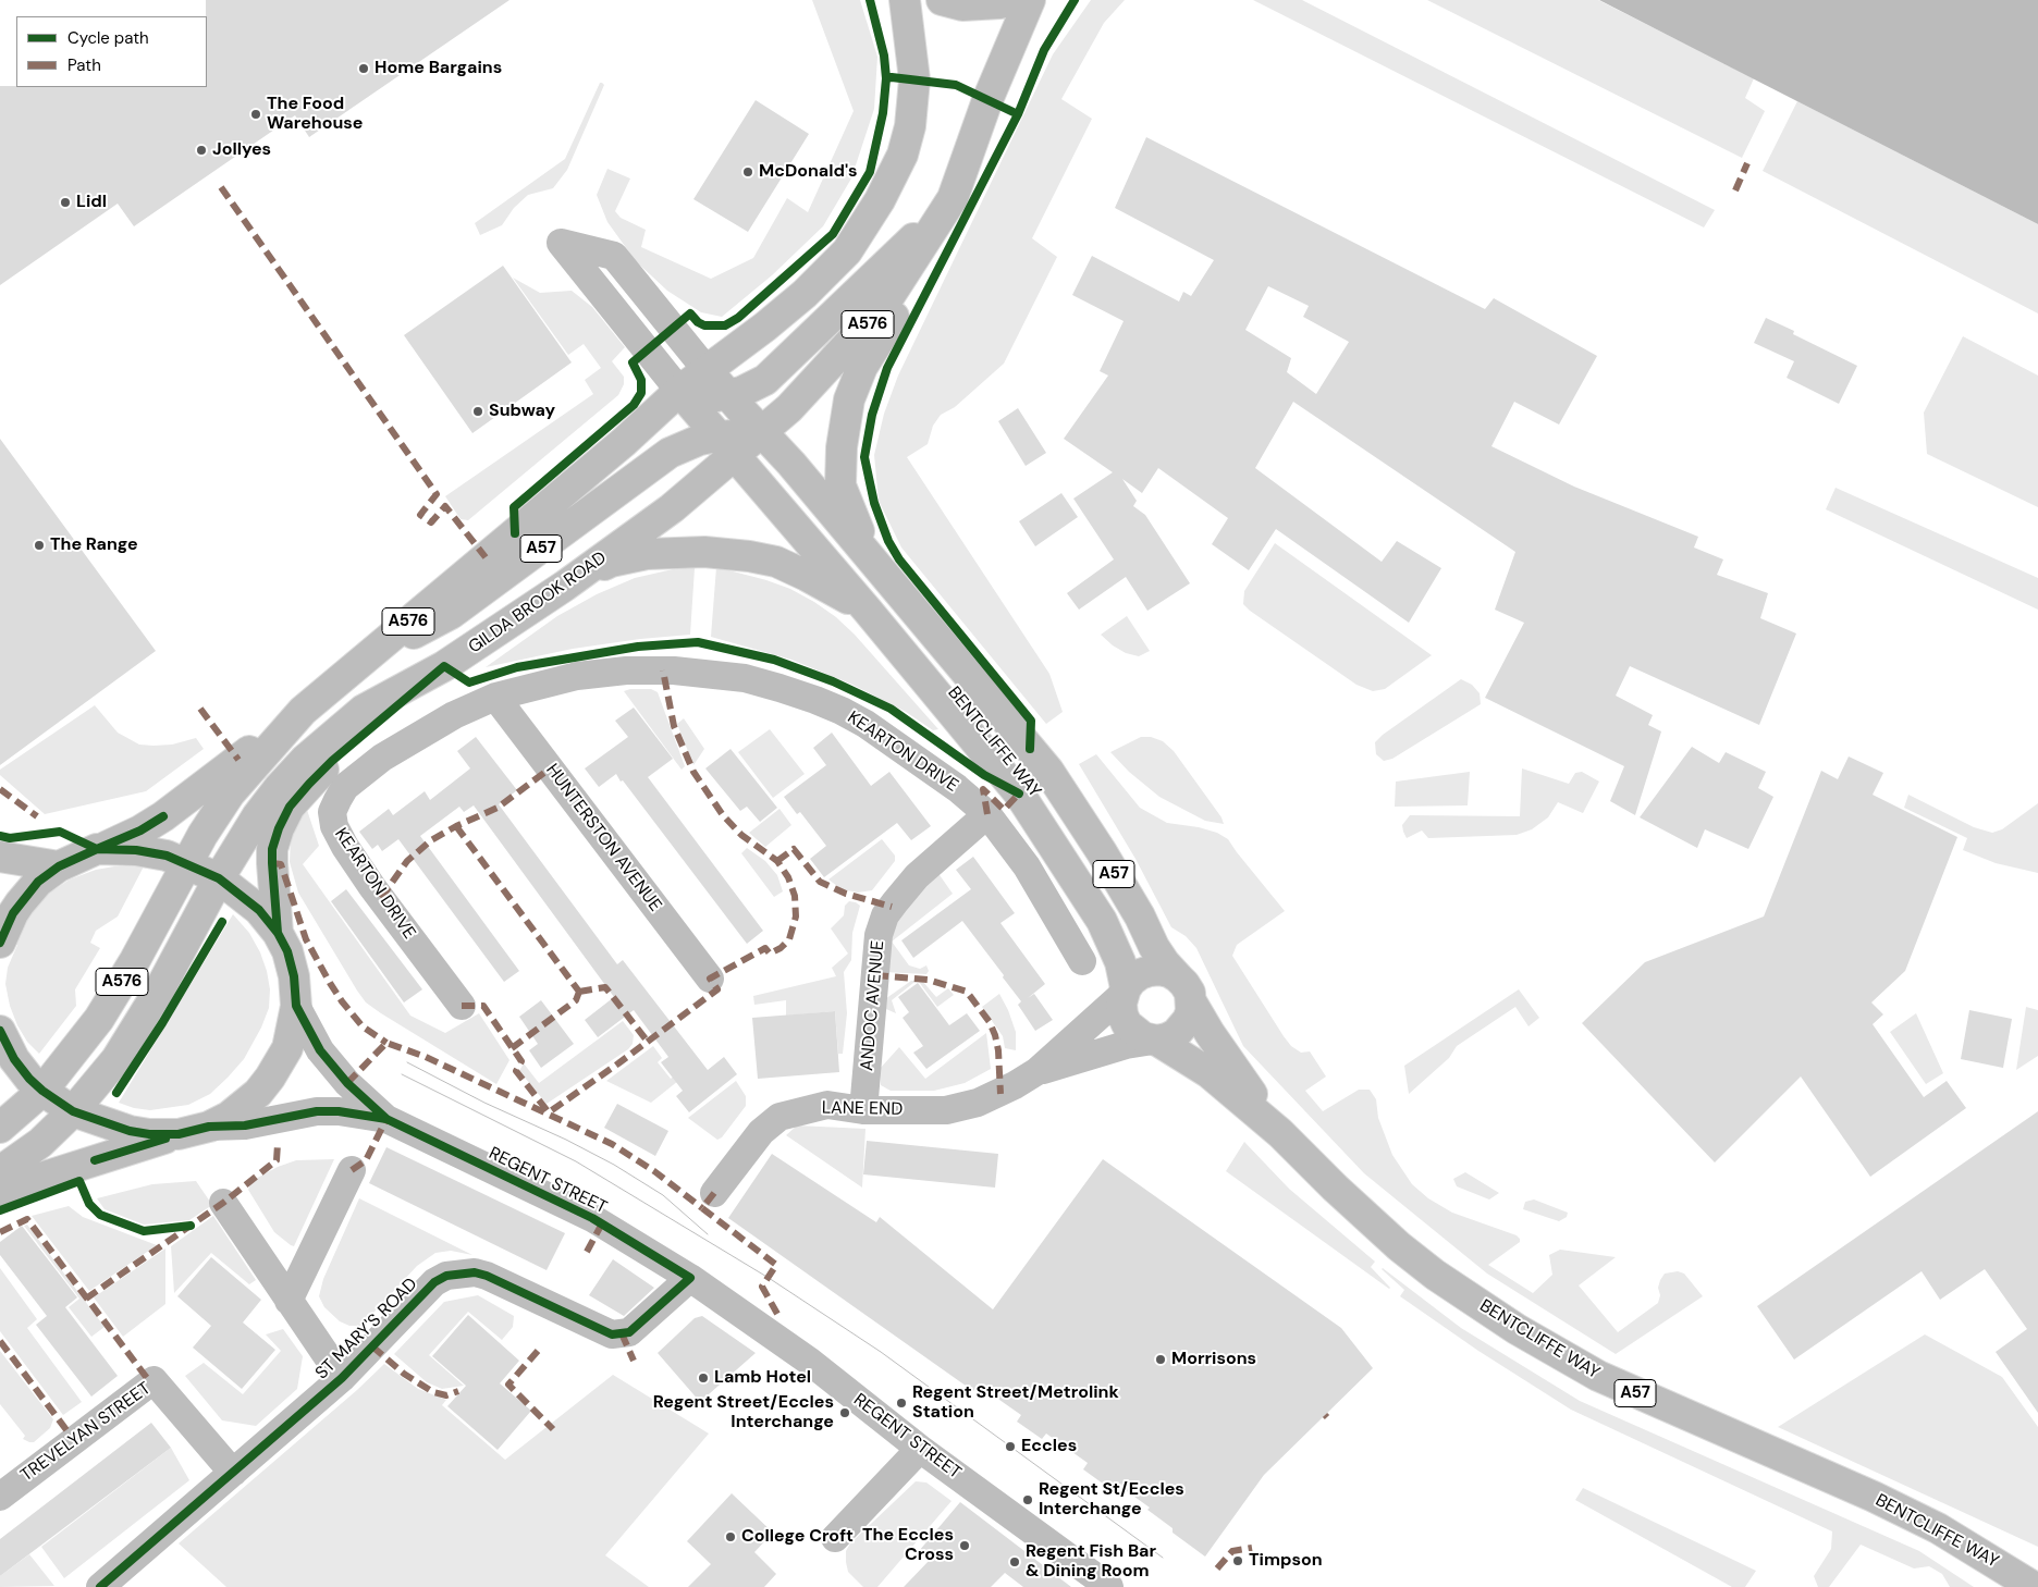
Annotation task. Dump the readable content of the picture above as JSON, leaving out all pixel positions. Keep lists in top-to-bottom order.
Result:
{
  "streets": {
    "main road": [
      "A576",
      "A57",
      "GILDA BROOK ROAD",
      "BENTCLIFFE WAY"
    ],
    "street": [
      "KEARTON DRIVE",
      "HUNTERSTON AVENUE",
      "ANDOC AVENUE",
      "LANE END",
      "REGENT STREET",
      "ST MARY'S ROAD",
      "TREVELYAN STREET"
    ]
  },
  "crossings": [
    ["A576", "A57"],
    ["A576", "GILDA BROOK ROAD"],
    ["A576", "BENTCLIFFE WAY"],
    ["A57", "GILDA BROOK ROAD"],
    ["A57", "BENTCLIFFE WAY"],
    ["A57", "LANE END"],
    ["GILDA BROOK ROAD", "BENTCLIFFE WAY"],
    ["BENTCLIFFE WAY", "LANE END"],
    ["KEARTON DRIVE", "HUNTERSTON AVENUE"],
    ["KEARTON DRIVE", "ANDOC AVENUE"],
    ["ANDOC AVENUE", "LANE END"],
    ["REGENT STREET", "ST MARY'S ROAD"],
    ["ST MARY'S ROAD", "TREVELYAN STREET"]
  ],
  "places": [
    "Home Bargains",
    "The Food Warehouse",
    "Jollyes",
    "McDonald's",
    "Lidl",
    "Subway",
    "The Range",
    "Morrisons",
    "Lamb Hotel",
    "Regent Street/Metrolink Station",
    "Regent Street/Eccles Interchange",
    "Eccles",
    "Regent St/Eccles Interchange",
    "College Croft",
    "The Eccles Cross",
    "Timpson",
    "Regent Fish Bar & Dining Room"
  ],
  "legend": ["Cycle path", "Path"]
}
